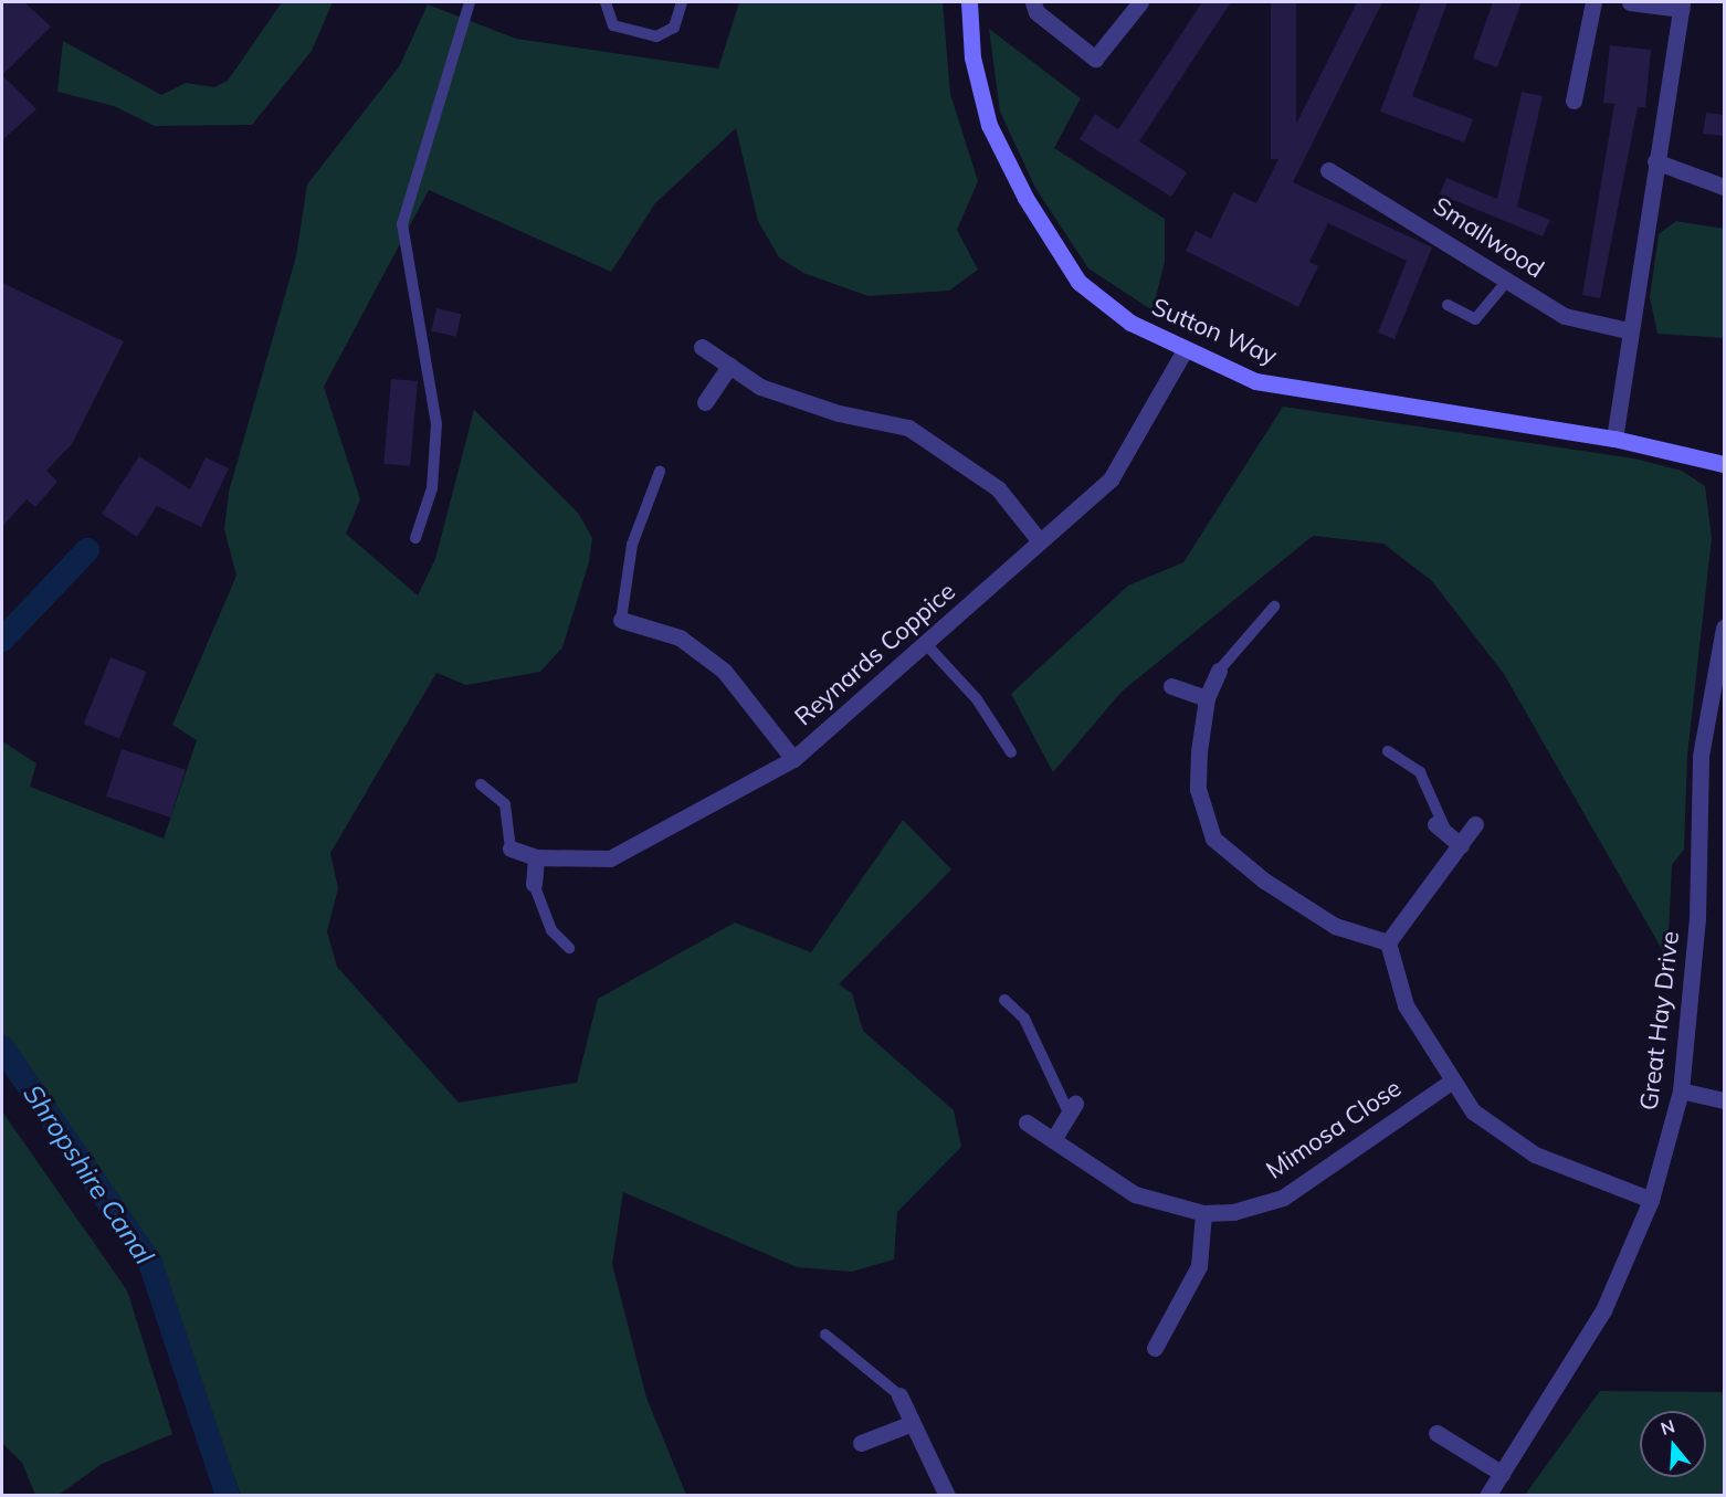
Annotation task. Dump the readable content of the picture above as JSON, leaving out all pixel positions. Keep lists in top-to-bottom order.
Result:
{
  "streets": {
    "street": [
      "Smallwood",
      "Sutton Way",
      "Reynards Coppice",
      "Great Hay Drive",
      "Mimosa Close"
    ]
  },
  "crossings": [
    ["Sutton Way", "Reynards Coppice"]
  ],
  "water": ["Shropshire Canal"],
  "north": "top"
}
